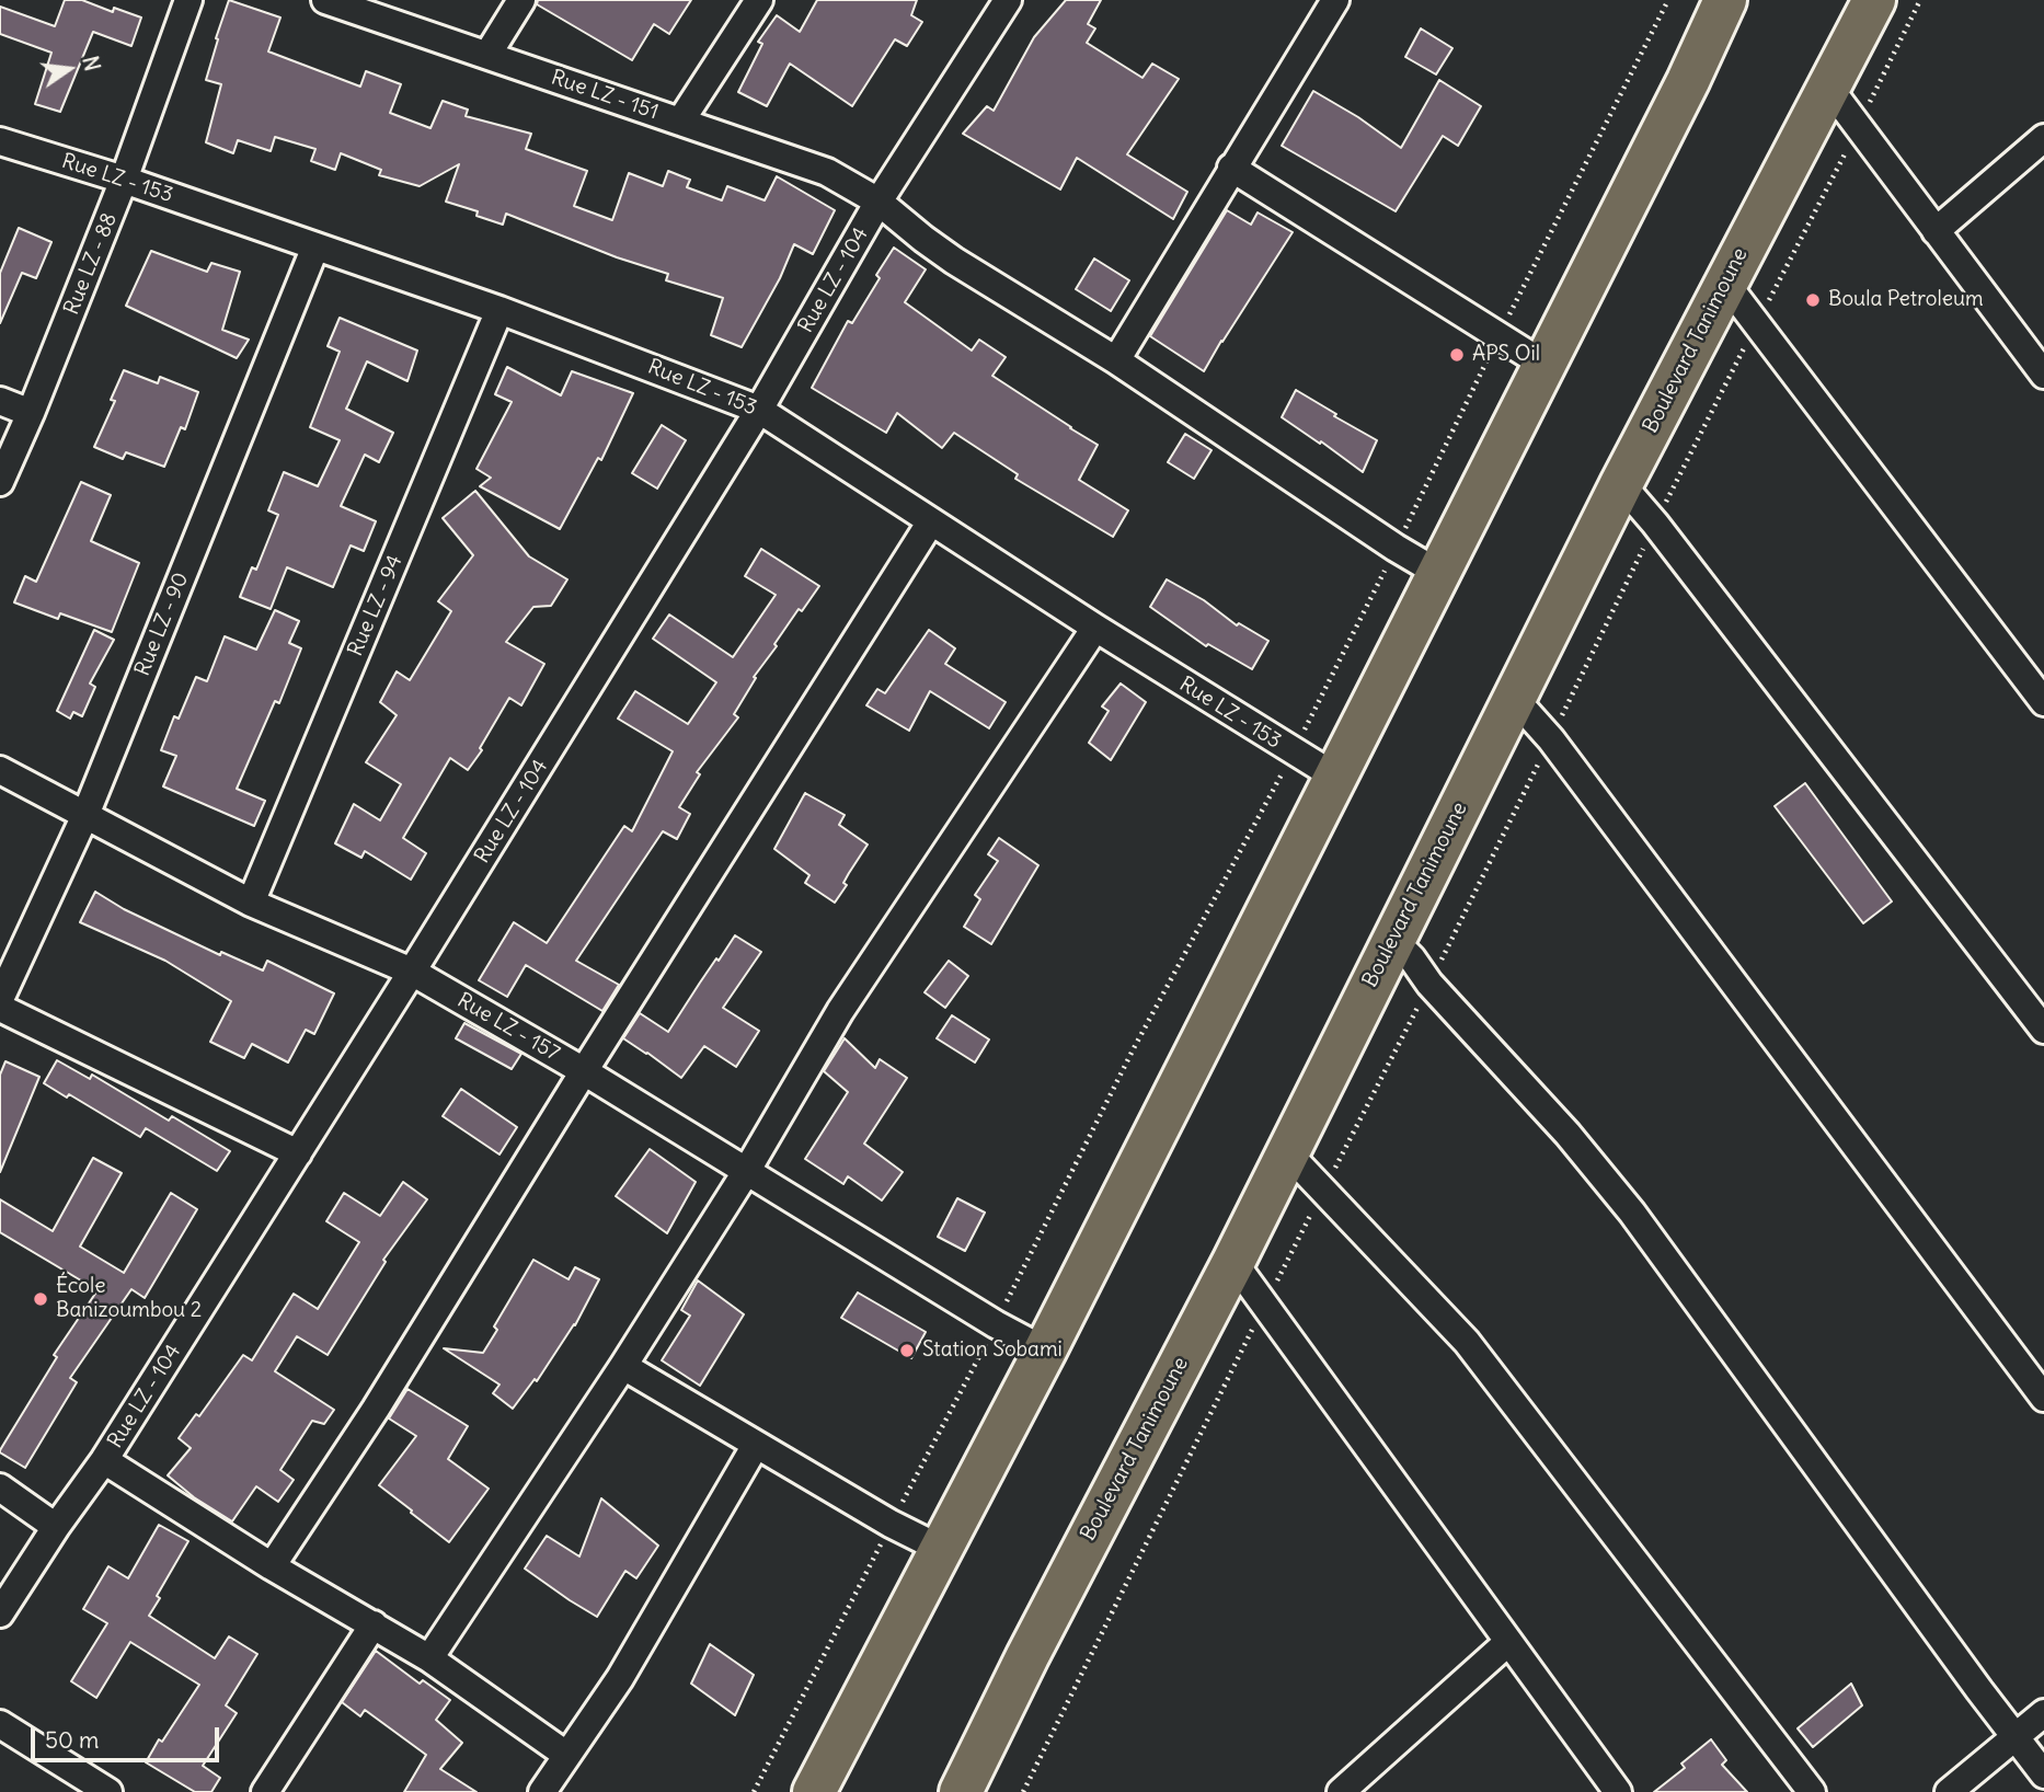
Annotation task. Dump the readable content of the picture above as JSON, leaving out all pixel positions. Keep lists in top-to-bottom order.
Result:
{
  "streets": {
    "main road": ["Boulevard Tanimoune"],
    "street": [
      "Rue LZ - 151",
      "Rue LZ - 153",
      "Rue LZ - 88",
      "Rue LZ - 104",
      "Rue LZ - 94",
      "Rue LZ - 90",
      "Rue LZ - 157"
    ]
  },
  "crossings": [
    ["Rue LZ - 151", "Rue LZ - 104"],
    ["Rue LZ - 153", "Rue LZ - 88"],
    ["Rue LZ - 153", "Rue LZ - 104"],
    ["Rue LZ - 153", "Rue LZ - 94"],
    ["Rue LZ - 153", "Rue LZ - 90"],
    ["Rue LZ - 104", "Rue LZ - 157"],
    ["Rue LZ - 94", "Rue LZ - 157"],
    ["Rue LZ - 90", "Rue LZ - 157"]
  ],
  "places": [
    "Boula Petroleum",
    "APS Oil",
    "École Banizoumbou 2",
    "Station Sobami"
  ],
  "scale_bar": "50 m",
  "north": "right"
}
